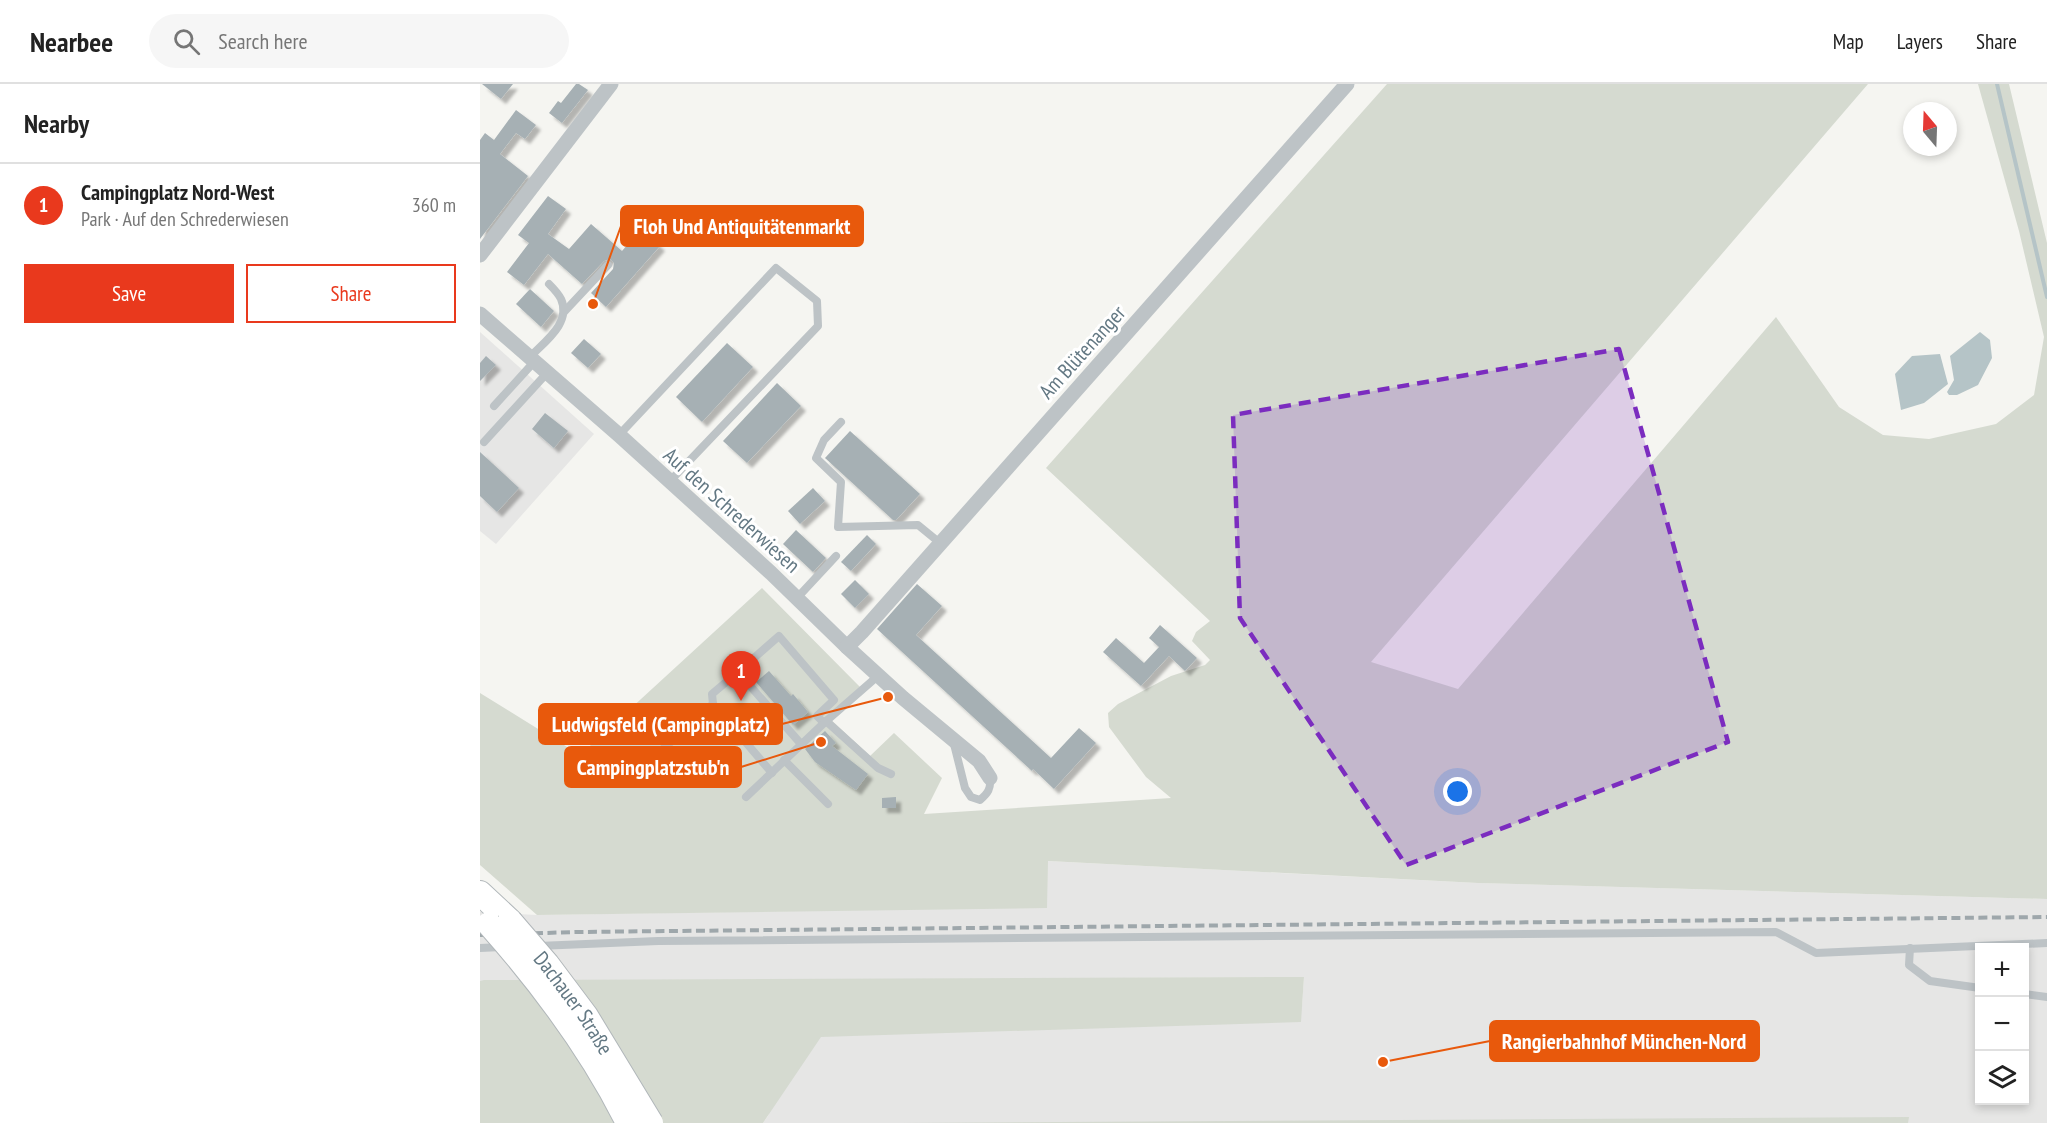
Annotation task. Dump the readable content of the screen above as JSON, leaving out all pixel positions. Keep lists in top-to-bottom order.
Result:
{
  "streets": {
    "main road": ["Dachauer Straße"],
    "street": ["Am Blütenanger", "Auf den Schrederwiesen"]
  },
  "crossings": [
    ["Am Blütenanger", "Auf den Schrederwiesen"]
  ],
  "places": [
    "Floh Und Antiquitätenmarkt",
    "Ludwigsfeld (Campingplatz)",
    "Campingplatzstub'n",
    "Rangierbahnhof München-Nord"
  ],
  "north": "top",
  "page": {
    "header": "Nearbee",
    "search": "Search here",
    "nav": ["Map", "Layers", "Share"],
    "heading": "Nearby",
    "list": [
      {
        "mark": "1",
        "name": "Campingplatz Nord-West",
        "note": "Park · Auf den Schrederwiesen",
        "value": "360 m"
      }
    ],
    "buttons": ["Save", "Share"],
    "pins": "1",
    "map_buttons": ["+", "−"]
  }
}
